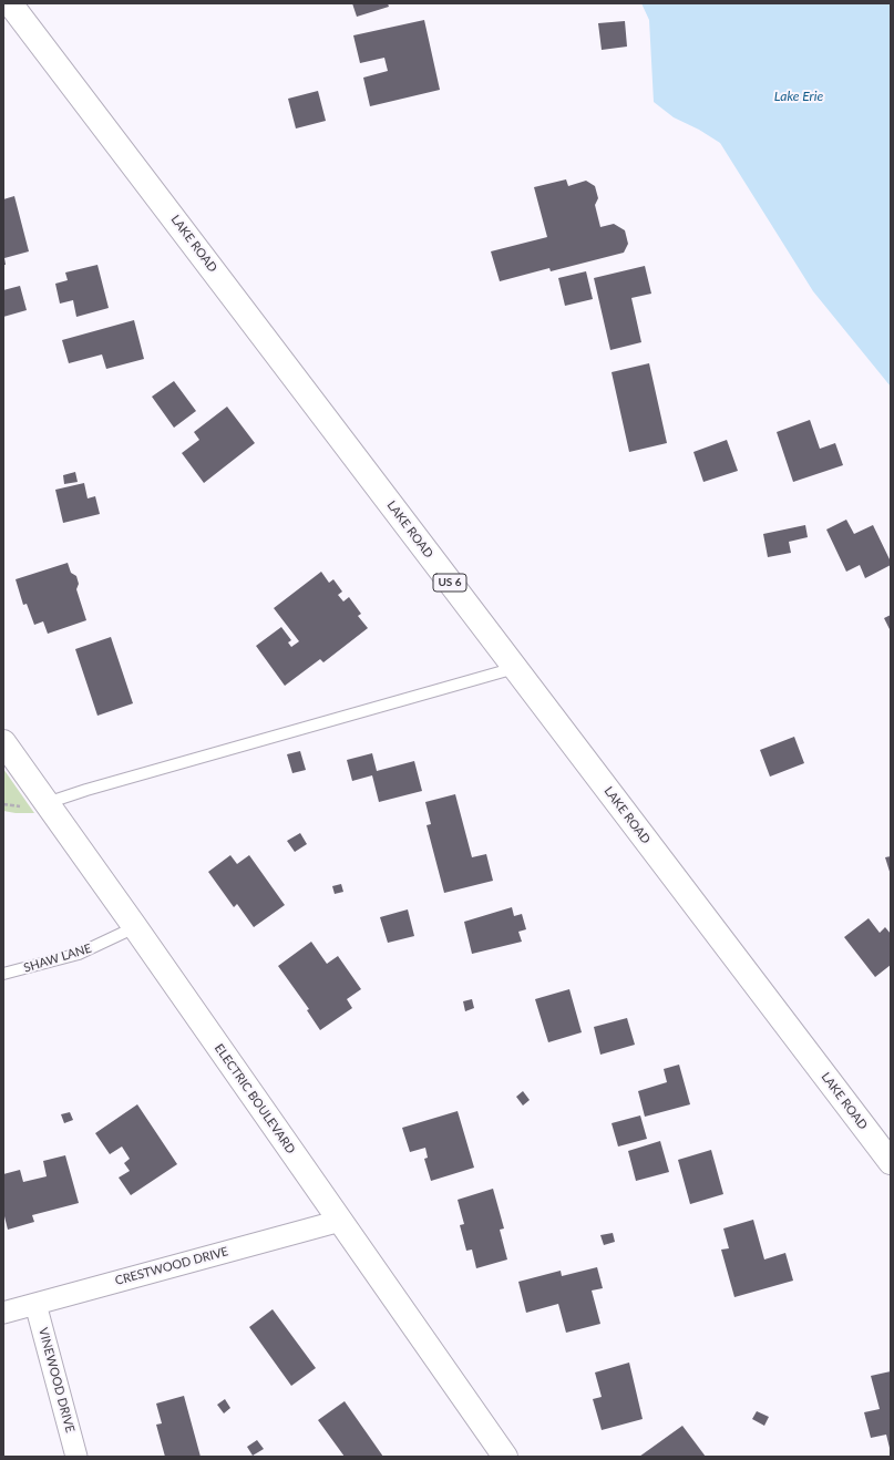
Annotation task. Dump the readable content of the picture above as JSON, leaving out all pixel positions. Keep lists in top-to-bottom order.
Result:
{
  "streets": {
    "main road": ["LAKE ROAD", "US 6", "ELECTRIC BOULEVARD"],
    "street": ["CRESTWOOD DRIVE", "VINEWOOD DRIVE"],
    "lane": ["SHAW LANE"]
  },
  "crossings": [
    ["SHAW LANE", "ELECTRIC BOULEVARD"],
    ["ELECTRIC BOULEVARD", "CRESTWOOD DRIVE"],
    ["CRESTWOOD DRIVE", "VINEWOOD DRIVE"]
  ],
  "water": ["Lake Erie"]
}
